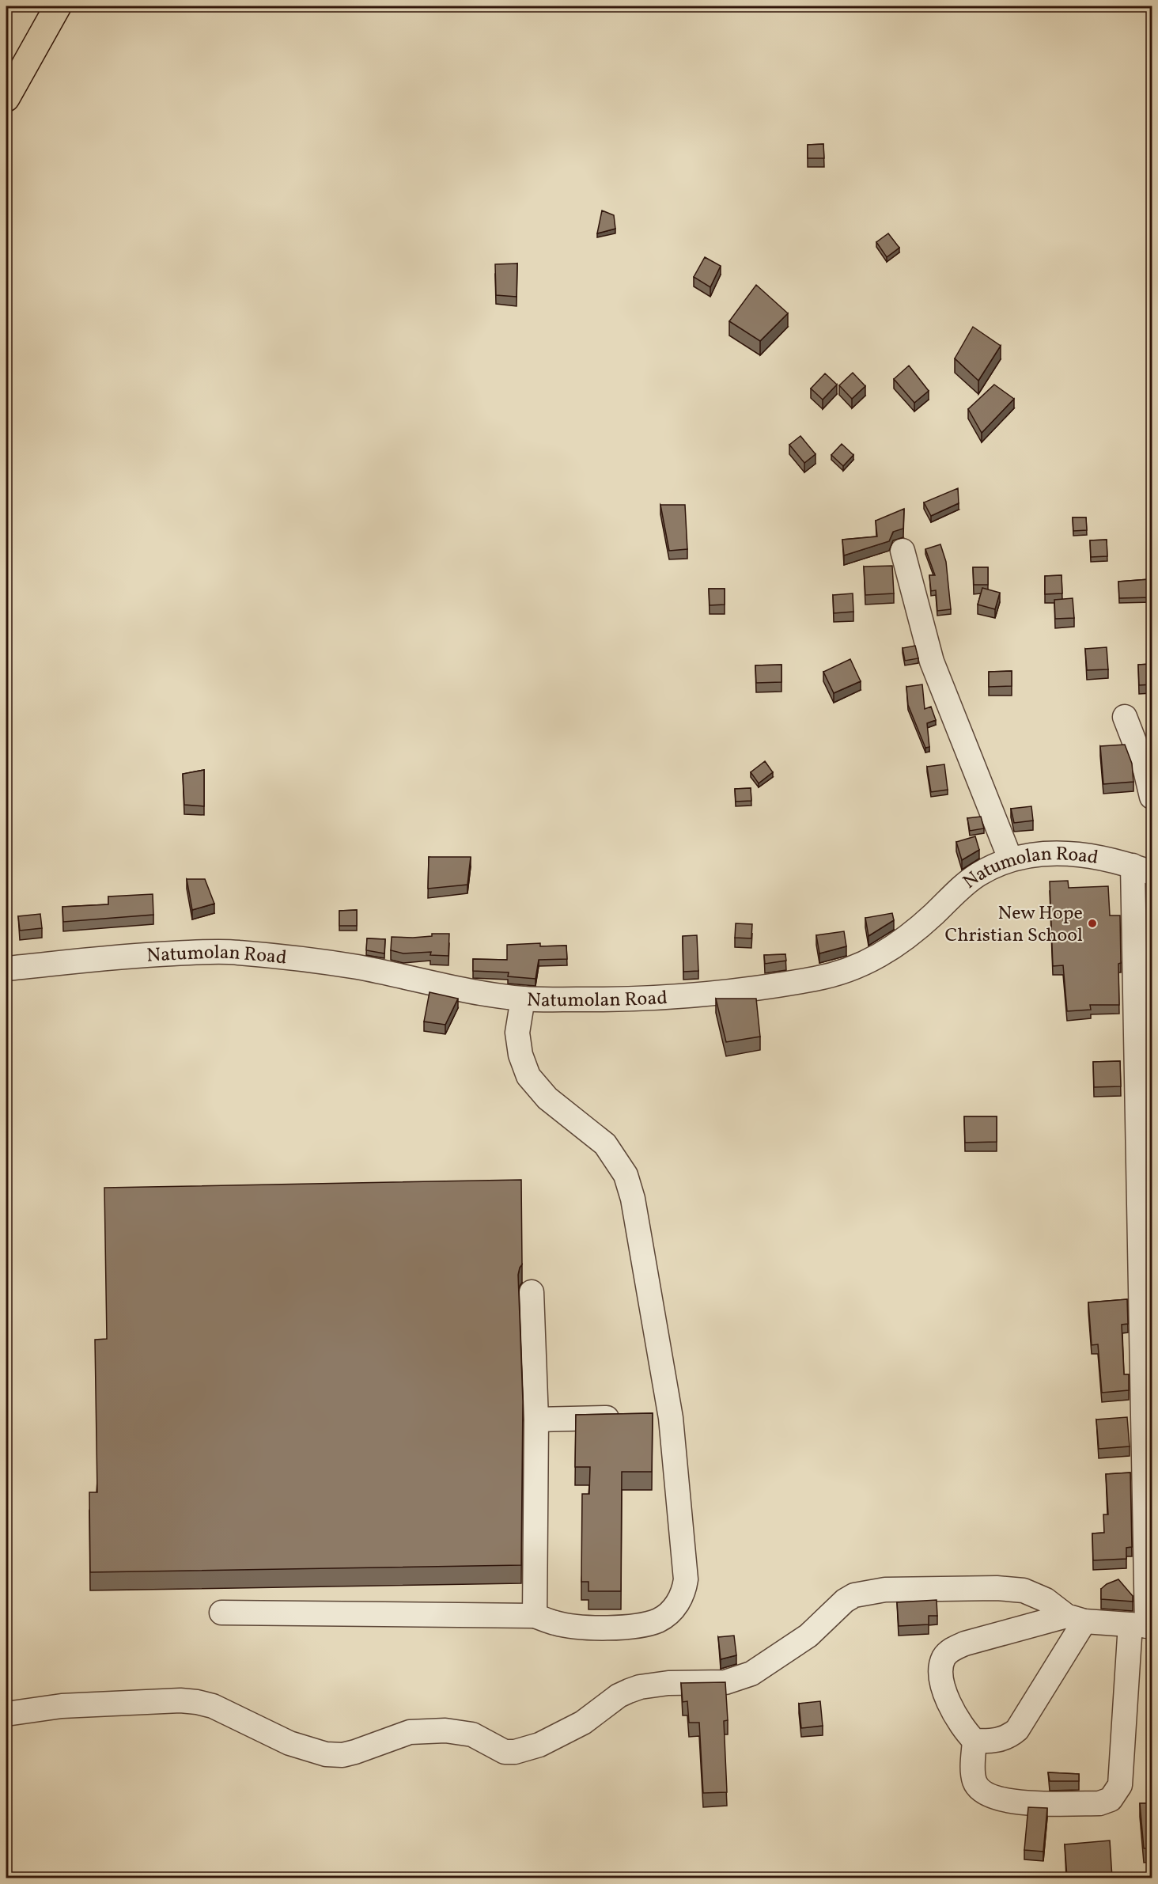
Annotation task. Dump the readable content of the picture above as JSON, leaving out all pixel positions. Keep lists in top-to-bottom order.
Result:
{
  "streets": {
    "street": ["Natumolan Road"]
  },
  "places": ["New Hope Christian School"]
}
